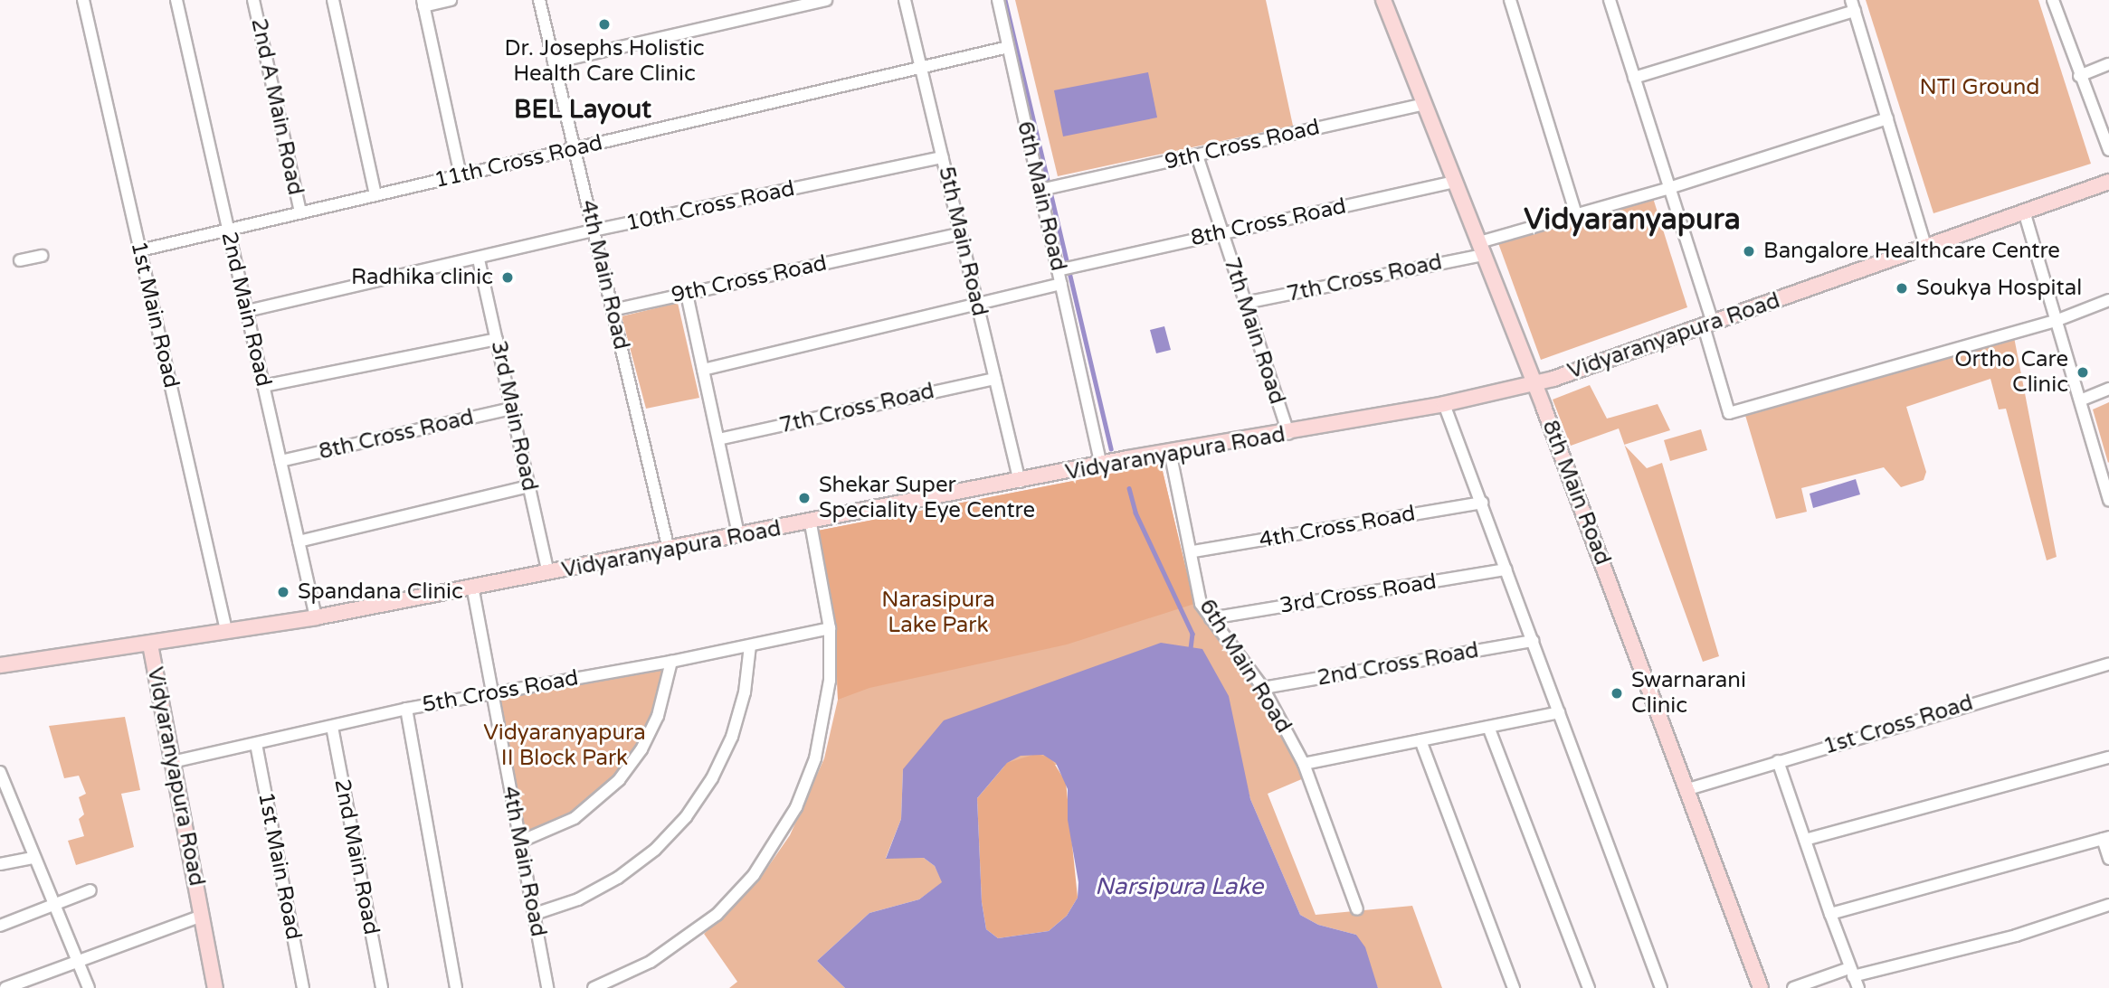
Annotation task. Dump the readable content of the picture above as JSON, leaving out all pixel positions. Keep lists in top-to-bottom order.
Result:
{
  "streets": {
    "main road": ["Vidyaranyapura Road", "8th Main Road"],
    "street": [
      "2nd A Main Road",
      "9th Cross Road",
      "11th Cross Road",
      "6th Main Road",
      "10th Cross Road",
      "8th Cross Road",
      "5th Main Road",
      "4th Main Road",
      "7th Cross Road",
      "2nd Main Road",
      "1st Main Road",
      "7th Main Road",
      "3rd Main Road",
      "4th Cross Road",
      "3rd Cross Road",
      "2nd Cross Road",
      "5th Cross Road",
      "1st Cross Road"
    ]
  },
  "crossings": [
    ["2nd A Main Road", "11th Cross Road"],
    ["9th Cross Road", "6th Main Road"],
    ["9th Cross Road", "5th Main Road"],
    ["9th Cross Road", "4th Main Road"],
    ["9th Cross Road", "7th Main Road"],
    ["9th Cross Road", "8th Main Road"],
    ["11th Cross Road", "6th Main Road"],
    ["11th Cross Road", "5th Main Road"],
    ["11th Cross Road", "4th Main Road"],
    ["11th Cross Road", "2nd Main Road"],
    ["11th Cross Road", "1st Main Road"],
    ["6th Main Road", "8th Cross Road"],
    ["6th Main Road", "Vidyaranyapura Road"],
    ["6th Main Road", "4th Cross Road"],
    ["6th Main Road", "3rd Cross Road"],
    ["6th Main Road", "2nd Cross Road"],
    ["10th Cross Road", "5th Main Road"],
    ["10th Cross Road", "4th Main Road"],
    ["10th Cross Road", "2nd Main Road"],
    ["10th Cross Road", "3rd Main Road"],
    ["8th Cross Road", "2nd Main Road"],
    ["8th Cross Road", "7th Main Road"],
    ["8th Cross Road", "3rd Main Road"],
    ["8th Cross Road", "8th Main Road"],
    ["5th Main Road", "7th Cross Road"],
    ["5th Main Road", "Vidyaranyapura Road"],
    ["4th Main Road", "Vidyaranyapura Road"],
    ["4th Main Road", "5th Cross Road"],
    ["7th Cross Road", "7th Main Road"],
    ["7th Cross Road", "8th Main Road"],
    ["2nd Main Road", "Vidyaranyapura Road"],
    ["2nd Main Road", "5th Cross Road"],
    ["1st Main Road", "Vidyaranyapura Road"],
    ["1st Main Road", "5th Cross Road"],
    ["7th Main Road", "Vidyaranyapura Road"],
    ["Vidyaranyapura Road", "3rd Main Road"],
    ["Vidyaranyapura Road", "8th Main Road"],
    ["Vidyaranyapura Road", "5th Cross Road"],
    ["8th Main Road", "1st Cross Road"]
  ],
  "districts": ["BEL Layout", "Vidyaranyapura"],
  "water": ["Narsipura Lake"],
  "parks": ["NTI Ground", "Narasipura Lake Park", "Vidyaranyapura II Block Park"],
  "places": [
    "Dr. Josephs Holistic Health Care Clinic",
    "Bangalore Healthcare Centre",
    "Radhika clinic",
    "Soukya Hospital",
    "Ortho Care Clinic",
    "Shekar Super Speciality Eye Centre",
    "Spandana Clinic",
    "Swarnarani Clinic"
  ]
}
